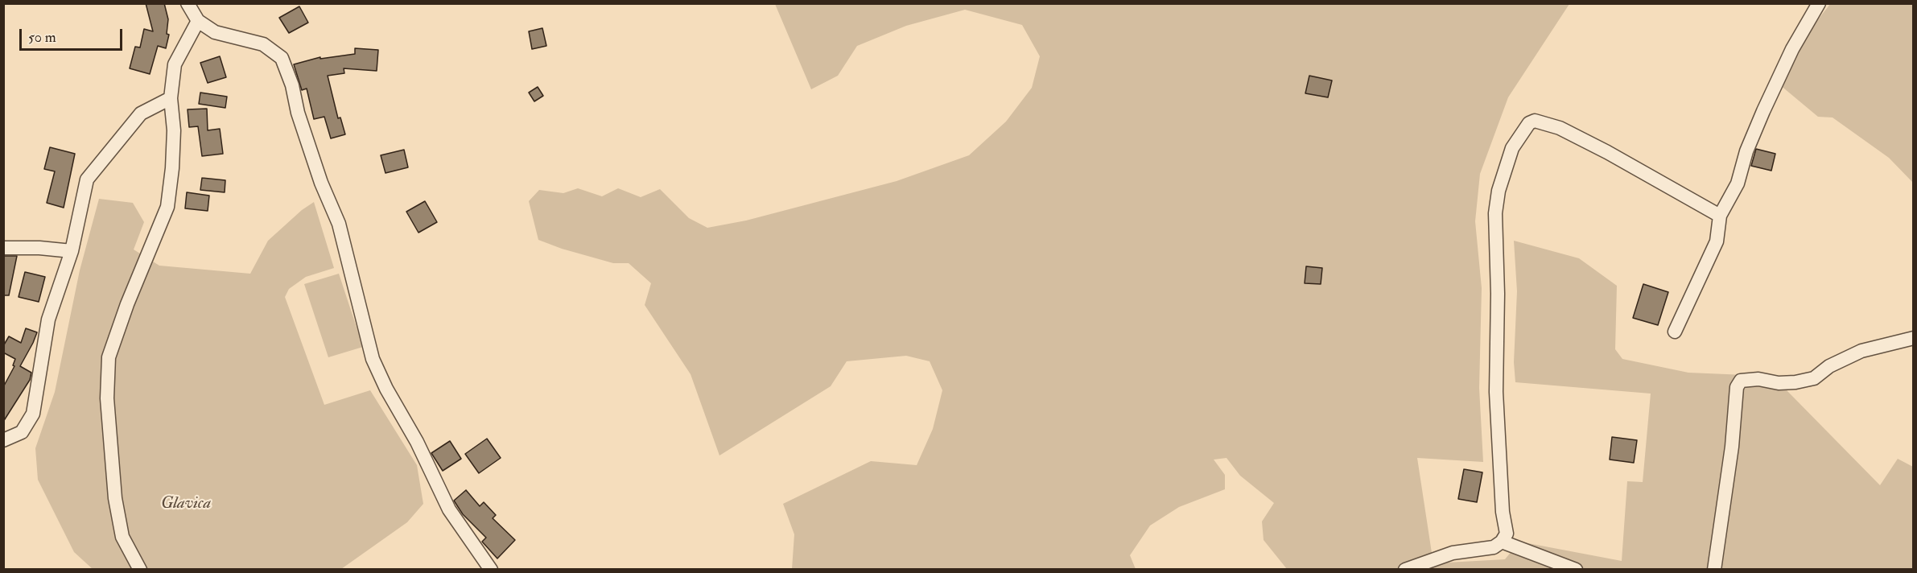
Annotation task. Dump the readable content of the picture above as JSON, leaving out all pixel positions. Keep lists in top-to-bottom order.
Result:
{
  "parks": ["Glavica"],
  "scale_bar": "50 m"
}
